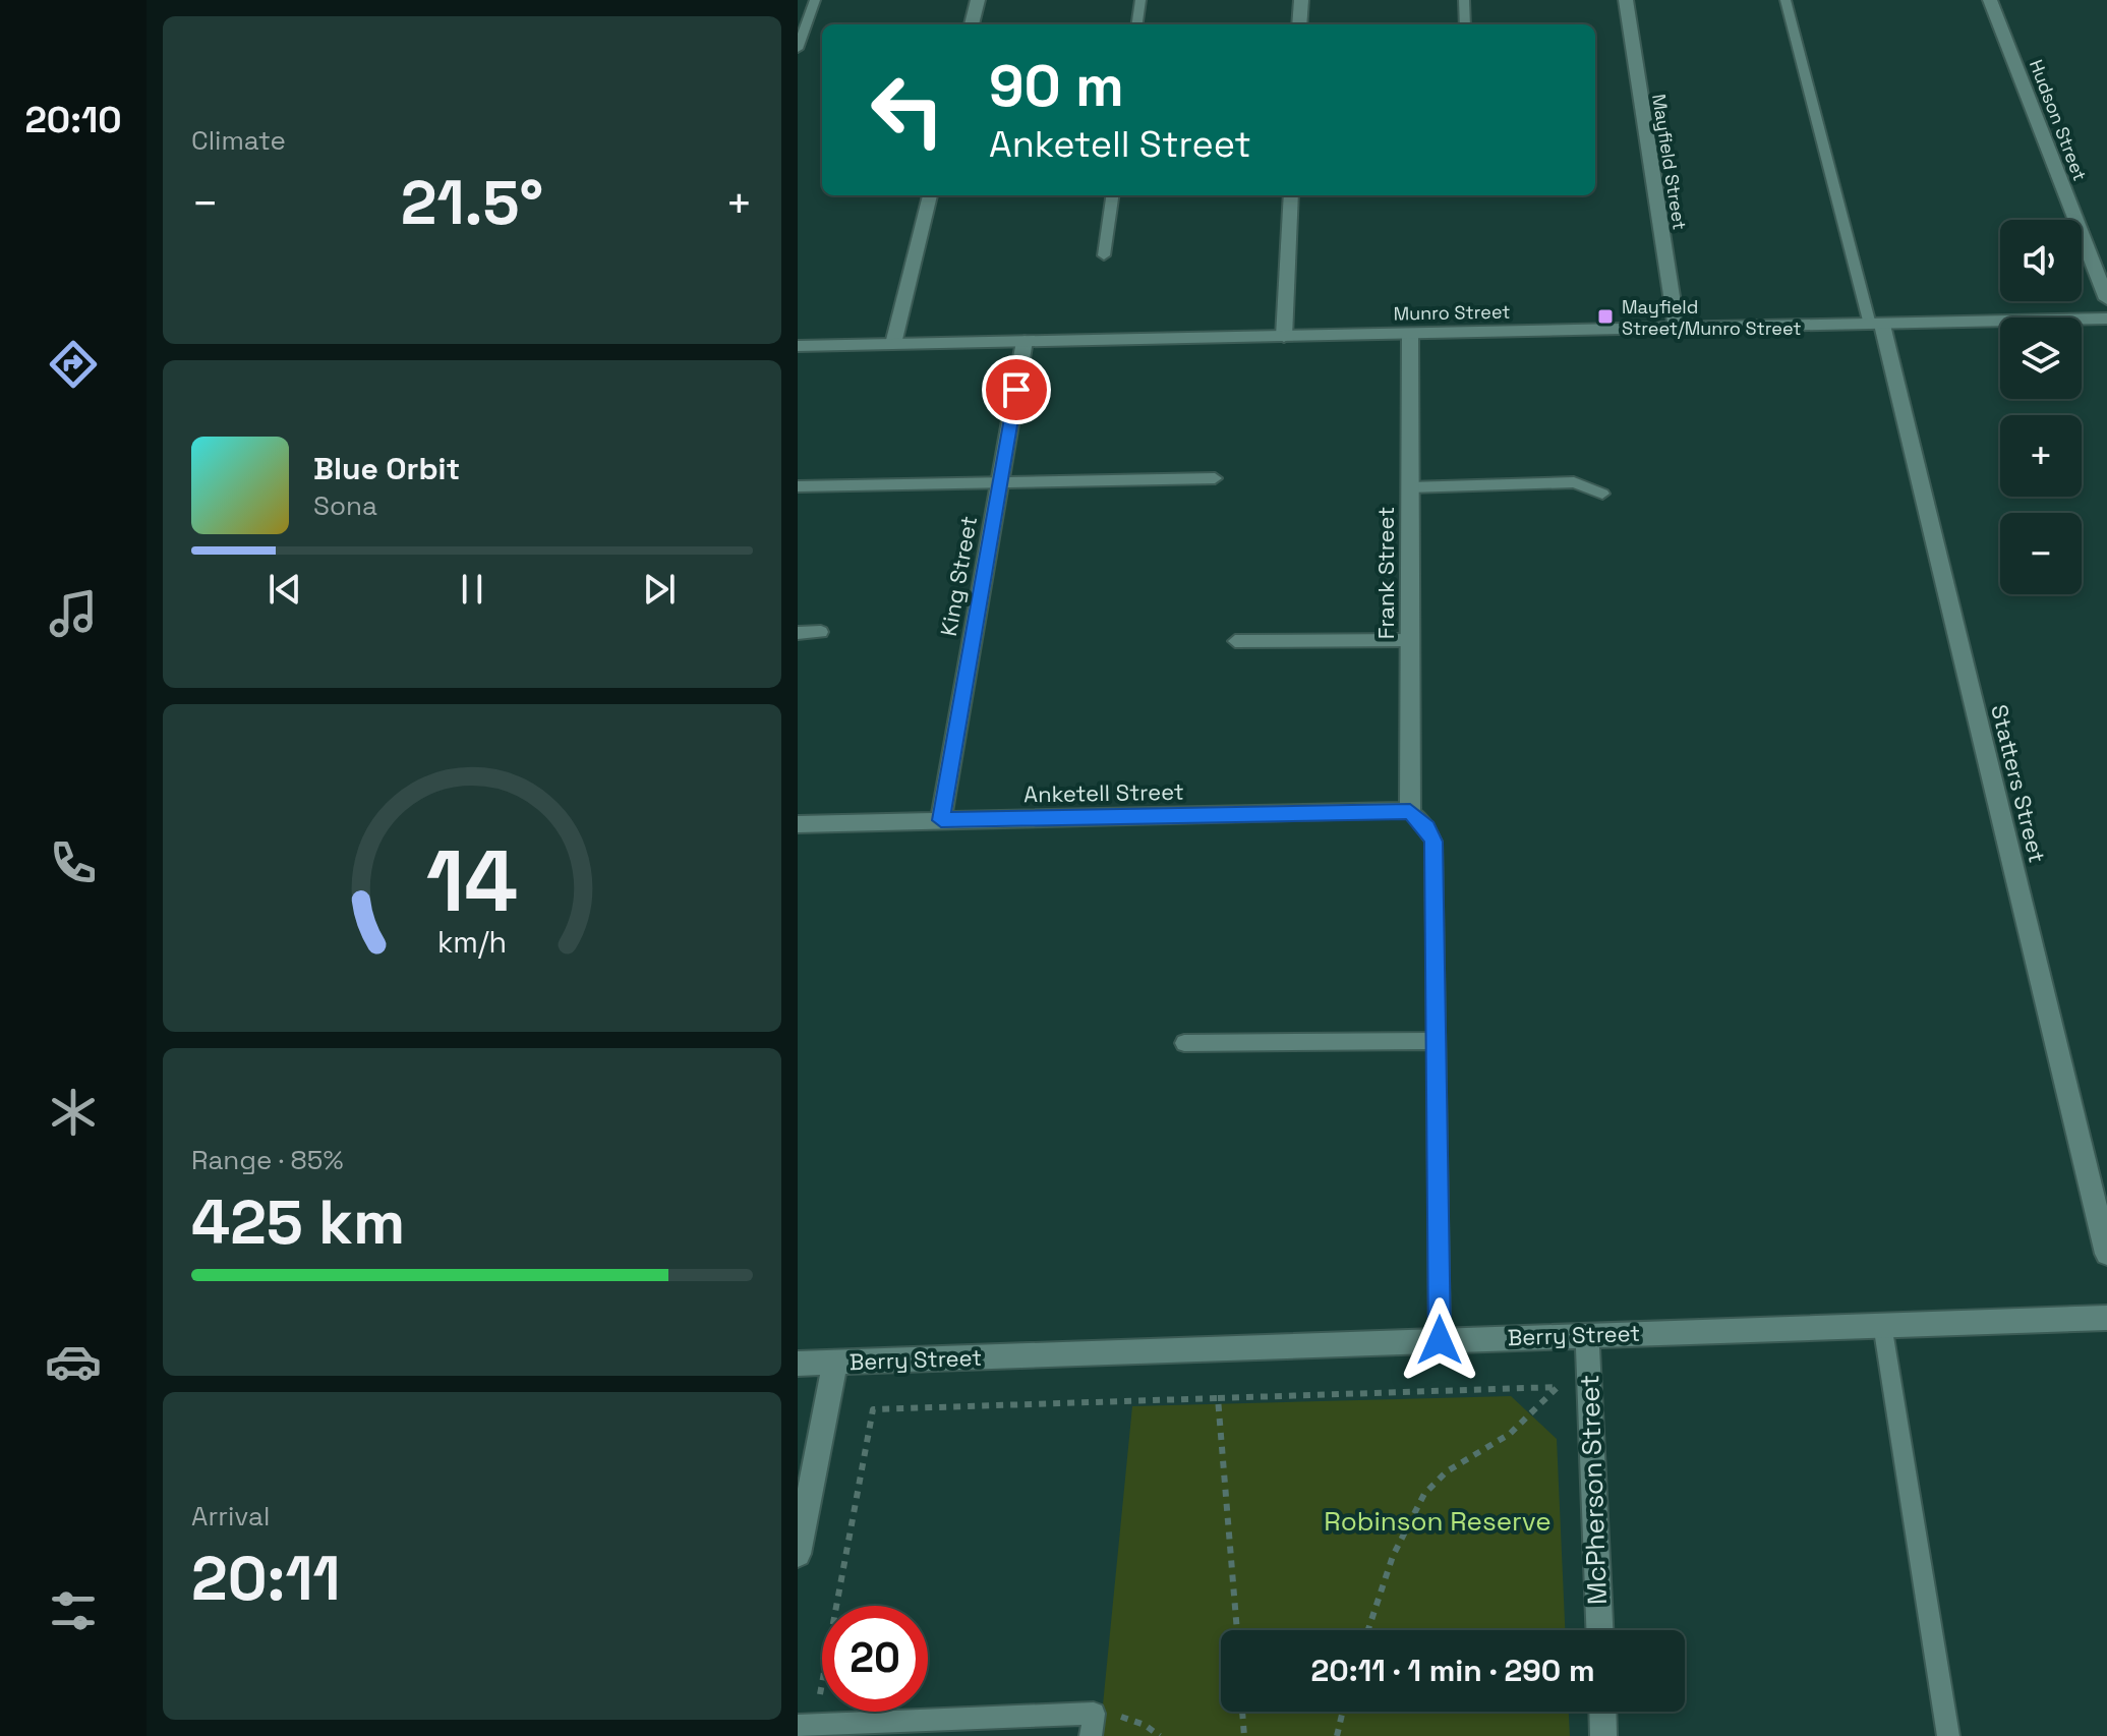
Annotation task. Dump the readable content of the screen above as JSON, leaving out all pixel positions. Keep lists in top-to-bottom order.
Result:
{
  "streets": {
    "street": [
      "Hudson Street",
      "Mayfield Street",
      "Munro Street",
      "Frank Street",
      "King Street",
      "Statters Street",
      "Anketell Street",
      "Berry Street",
      "McPherson Street"
    ]
  },
  "crossings": [
    ["Mayfield Street", "Munro Street"],
    ["Munro Street", "Frank Street"],
    ["Munro Street", "King Street"],
    ["Munro Street", "Statters Street"],
    ["Frank Street", "Anketell Street"],
    ["King Street", "Anketell Street"],
    ["Berry Street", "McPherson Street"]
  ],
  "parks": ["Robinson Reserve"],
  "places": {
    "transit": ["Mayfield Street/Munro Street"]
  },
  "page": {
    "tabs": "20:10",
    "tile": [
      "Climate",
      ["Range · 85%", "425 km"],
      ["Arrival", "20:11"]
    ],
    "turn": ["90 m", "Anketell Street"],
    "heat": ["−", "21.5°", "+"],
    "map_buttons": ["+", "−"],
    "song": ["Blue Orbit", "Sona"],
    "limit": "20",
    "trip": "20:11 · 1 min · 290 m",
    "gauge": ["14", "km/h"]
  }
}
